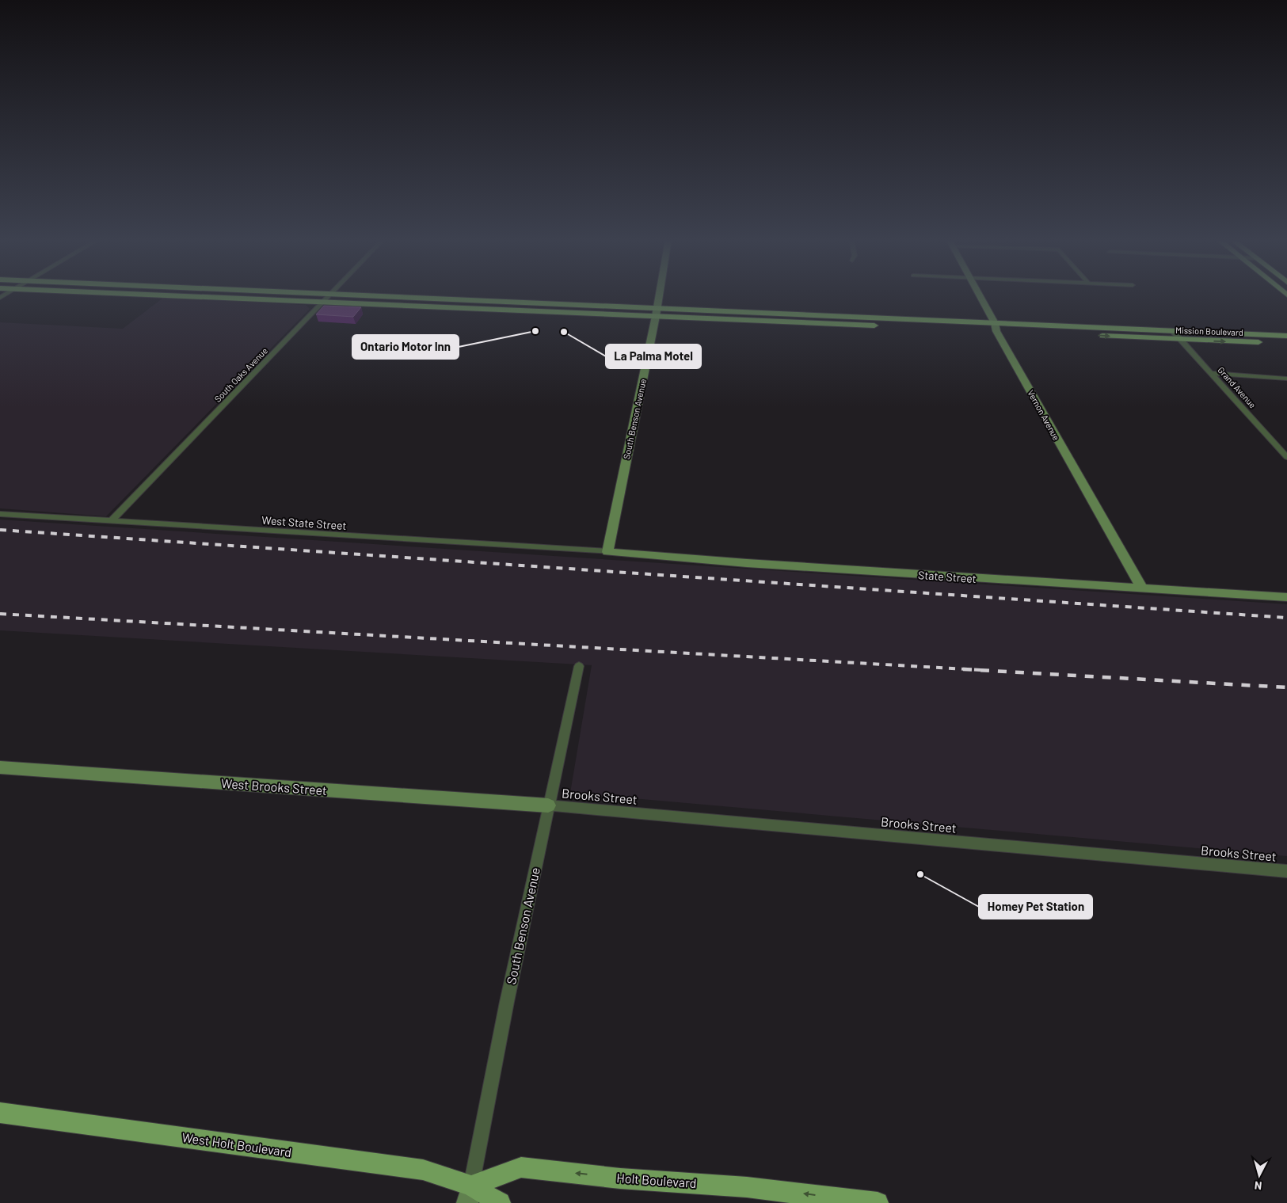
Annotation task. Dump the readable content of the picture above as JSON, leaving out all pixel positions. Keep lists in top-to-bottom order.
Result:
{
  "streets": {
    "main road": ["Mission Boulevard", "West Holt Boulevard", "Holt Boulevard"],
    "street": [
      "South Oaks Avenue",
      "Grand Avenue",
      "Vernon Avenue",
      "South Benson Avenue",
      "West State Street",
      "State Street",
      "West Brooks Street",
      "Brooks Street"
    ]
  },
  "crossings": [
    ["Mission Boulevard", "Grand Avenue"],
    ["Mission Boulevard", "Vernon Avenue"],
    ["Mission Boulevard", "South Benson Avenue"],
    ["South Oaks Avenue", "West State Street"],
    ["Vernon Avenue", "State Street"],
    ["South Benson Avenue", "West State Street"],
    ["South Benson Avenue", "State Street"],
    ["South Benson Avenue", "West Brooks Street"],
    ["South Benson Avenue", "Brooks Street"],
    ["South Benson Avenue", "West Holt Boulevard"],
    ["South Benson Avenue", "Holt Boulevard"],
    ["West State Street", "State Street"],
    ["West Brooks Street", "Brooks Street"],
    ["West Holt Boulevard", "Holt Boulevard"]
  ],
  "one_way": ["Holt Boulevard"],
  "places": ["Ontario Motor Inn", "La Palma Motel", "Homey Pet Station"],
  "north": "bottom"
}
